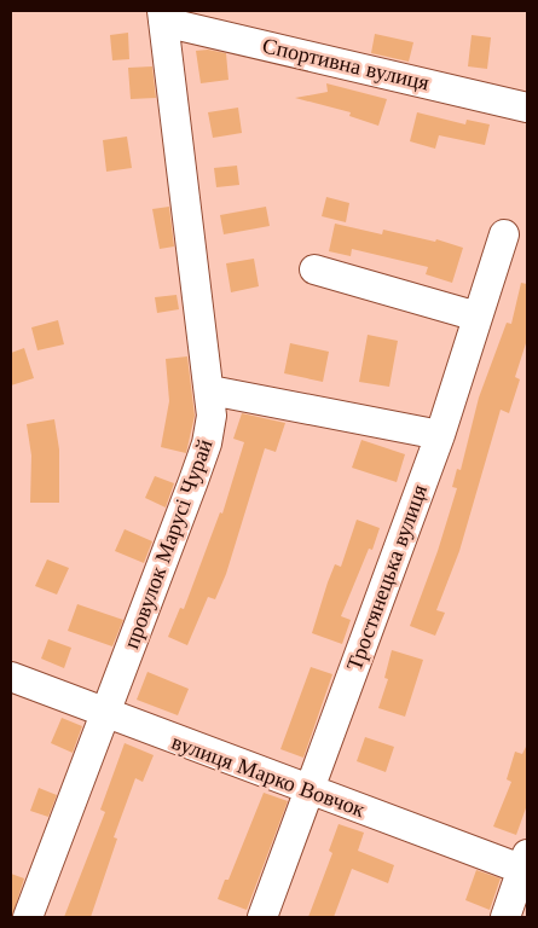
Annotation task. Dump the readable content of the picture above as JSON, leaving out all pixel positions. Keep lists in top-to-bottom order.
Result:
{
  "streets": {
    "street": [
      "Спортивна вулиця",
      "провулок Марусі Чурай",
      "Тростянецька вулиця",
      "вулиця Марко Вовчок"
    ]
  },
  "crossings": [
    ["Спортивна вулиця", "провулок Марусі Чурай"],
    ["провулок Марусі Чурай", "вулиця Марко Вовчок"],
    ["Тростянецька вулиця", "вулиця Марко Вовчок"]
  ]
}
